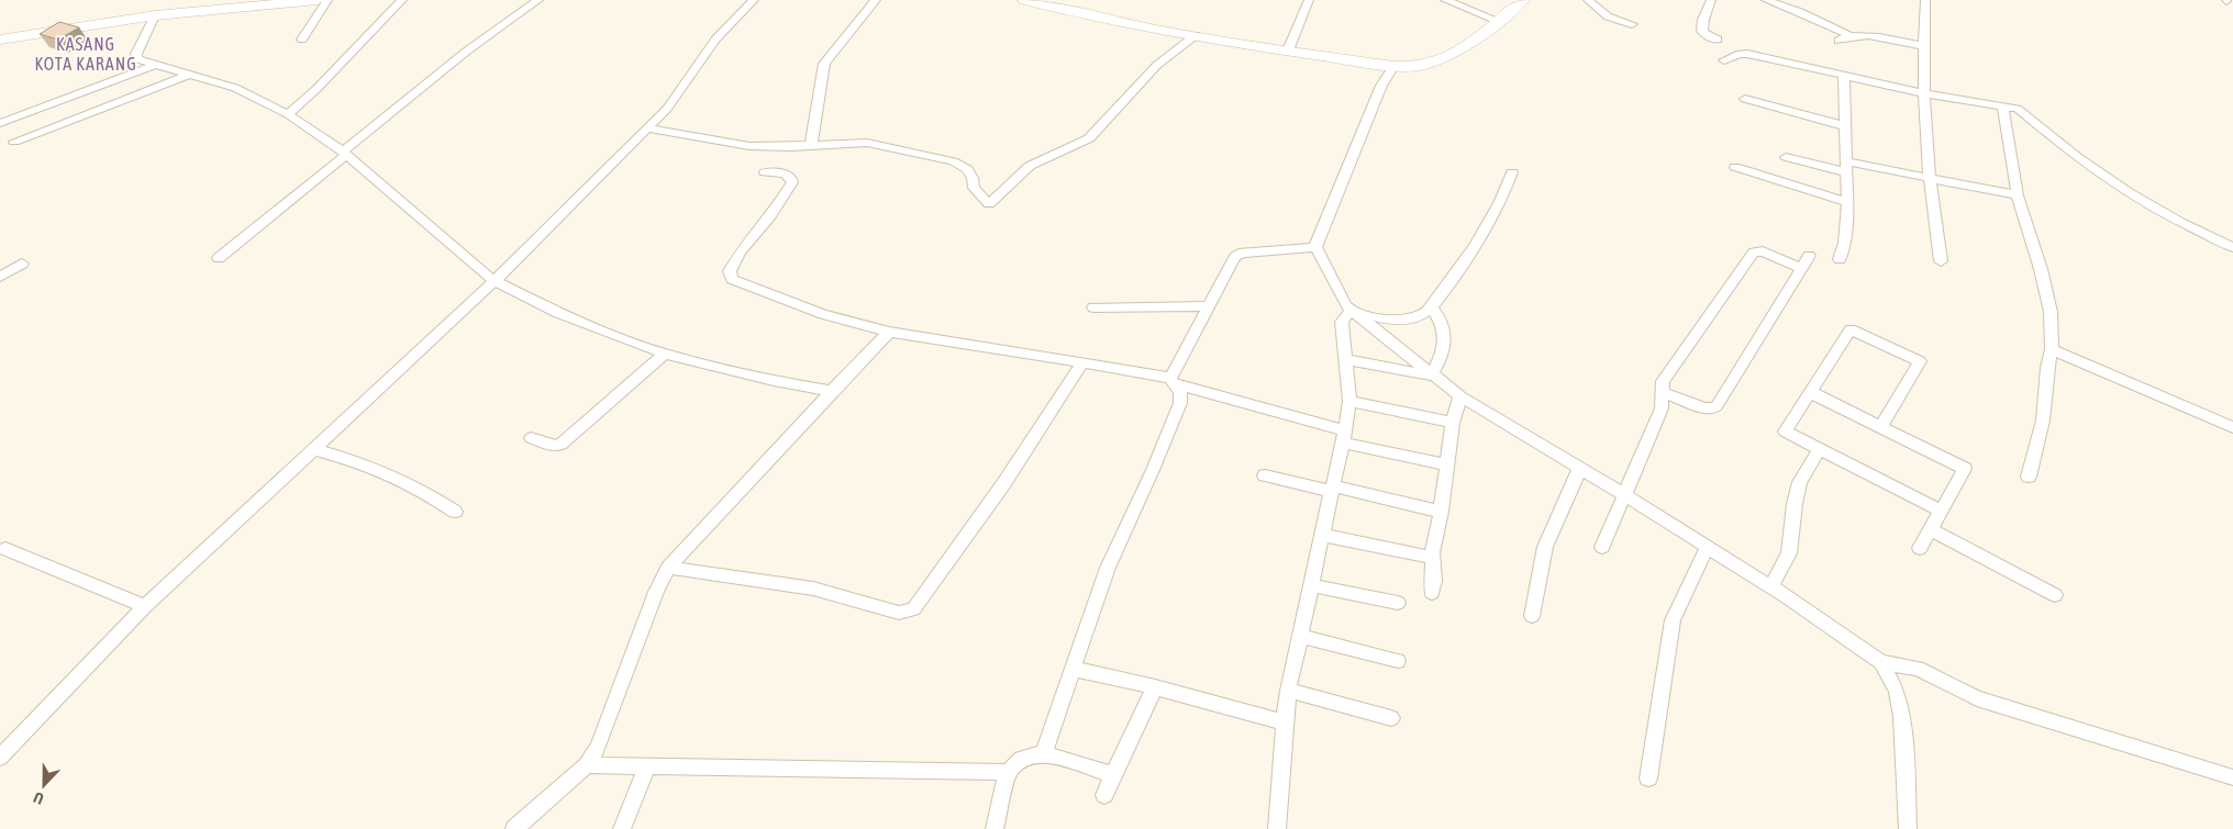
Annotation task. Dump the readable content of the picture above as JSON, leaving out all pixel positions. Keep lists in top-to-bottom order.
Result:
{
  "districts": ["KASANG KOTA KARANG"],
  "north": "bottom"
}
